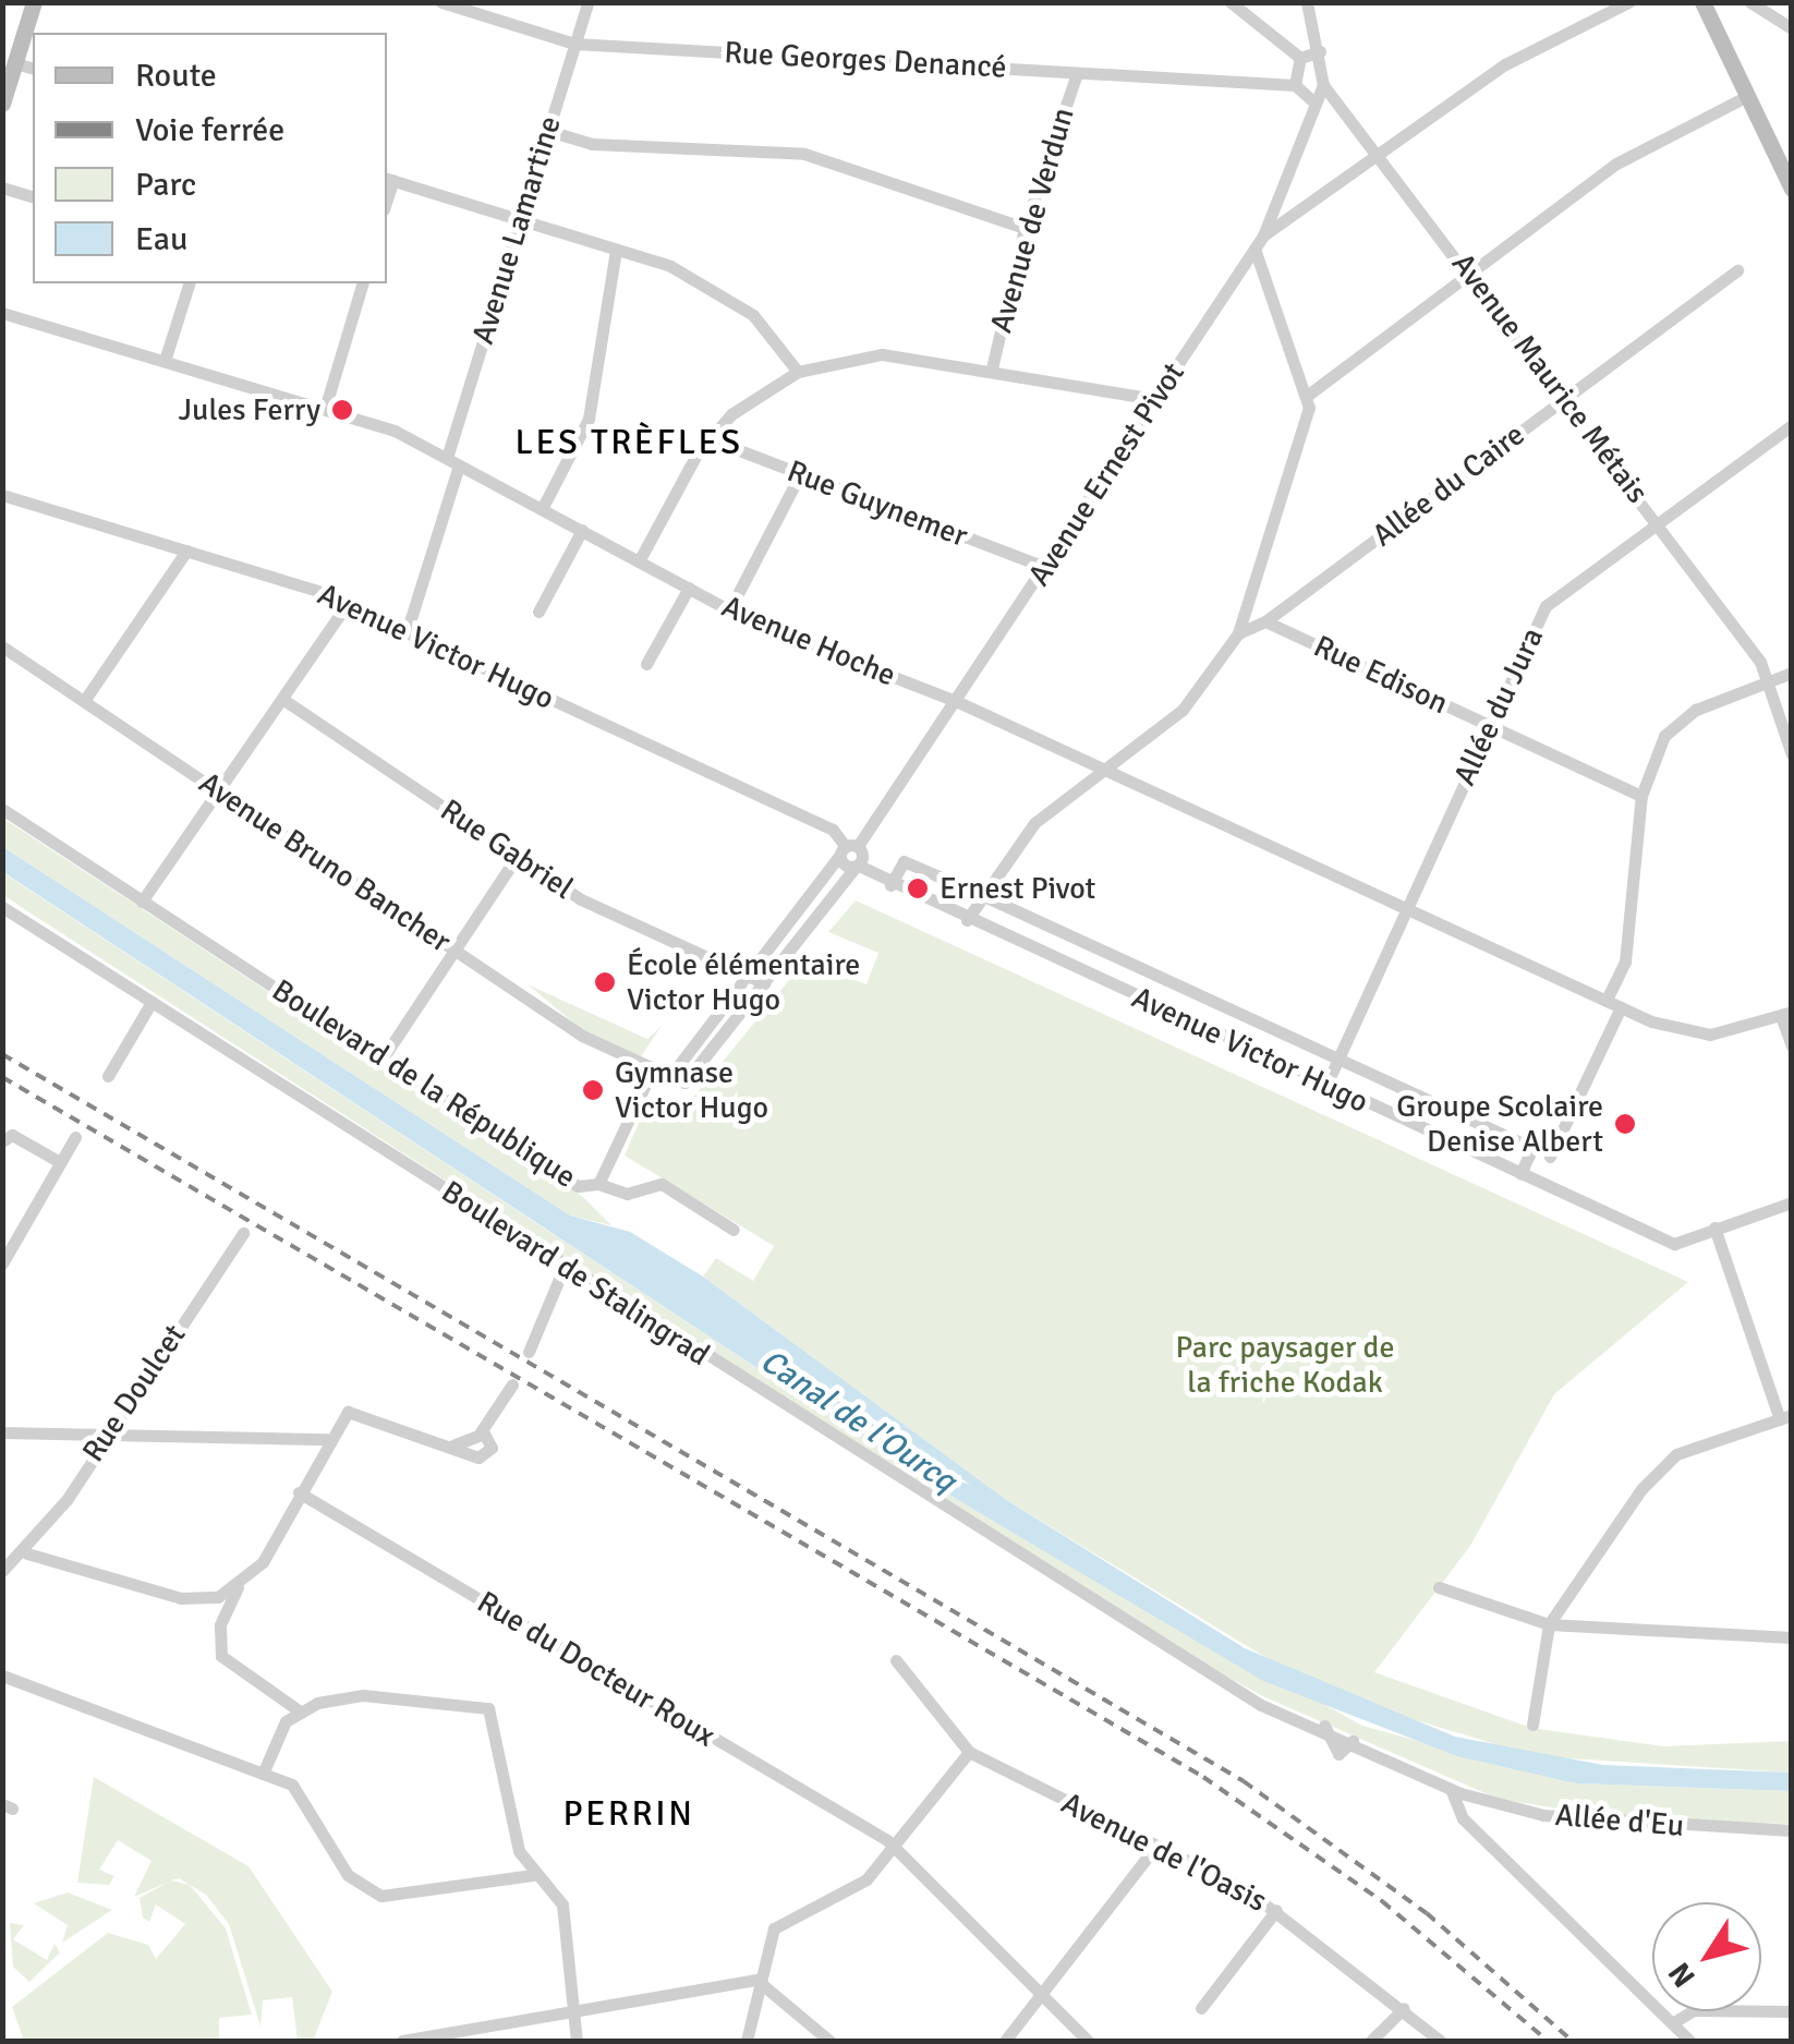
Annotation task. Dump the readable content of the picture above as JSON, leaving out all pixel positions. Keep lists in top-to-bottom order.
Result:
{
  "streets": {
    "street": [
      "Rue Georges Denancé",
      "Avenue de Verdun",
      "Avenue Lamartine",
      "Avenue Maurice Métais",
      "Avenue Ernest Pivot",
      "Allée du Caire",
      "Rue Guynemer",
      "Avenue Hoche",
      "Avenue Victor Hugo",
      "Rue Edison",
      "Allée du Jura",
      "Rue Gabriel",
      "Avenue Bruno Bancher",
      "Boulevard de la République",
      "Boulevard de Stalingrad",
      "Rue Doulcet",
      "Rue du Docteur Roux",
      "Allée d'Eu",
      "Avenue de l'Oasis"
    ]
  },
  "crossings": [
    ["Rue Georges Denancé", "Avenue de Verdun"],
    ["Rue Georges Denancé", "Avenue Lamartine"],
    ["Avenue Lamartine", "Avenue Hoche"],
    ["Avenue Lamartine", "Avenue Victor Hugo"],
    ["Avenue Maurice Métais", "Avenue Ernest Pivot"],
    ["Avenue Maurice Métais", "Allée du Caire"],
    ["Avenue Maurice Métais", "Allée du Jura"],
    ["Avenue Ernest Pivot", "Rue Guynemer"],
    ["Avenue Ernest Pivot", "Avenue Hoche"],
    ["Avenue Ernest Pivot", "Avenue Victor Hugo"],
    ["Allée du Caire", "Rue Edison"],
    ["Avenue Hoche", "Allée du Jura"],
    ["Avenue Victor Hugo", "Allée du Jura"],
    ["Rue Edison", "Allée du Jura"],
    ["Avenue Bruno Bancher", "Boulevard de la République"],
    ["Boulevard de Stalingrad", "Allée d'Eu"]
  ],
  "districts": ["LES TRÈFLES", "PERRIN"],
  "water": ["Canal de l'Ourcq"],
  "parks": ["Parc paysager de la friche Kodak"],
  "places": [
    "Jules Ferry",
    "Ernest Pivot",
    "École élémentaire Victor Hugo",
    "Gymnase Victor Hugo",
    "Groupe Scolaire Denise Albert"
  ],
  "legend": [
    "Route",
    "Voie ferrée",
    "Parc",
    "Eau"
  ],
  "north": "bottom left"
}
